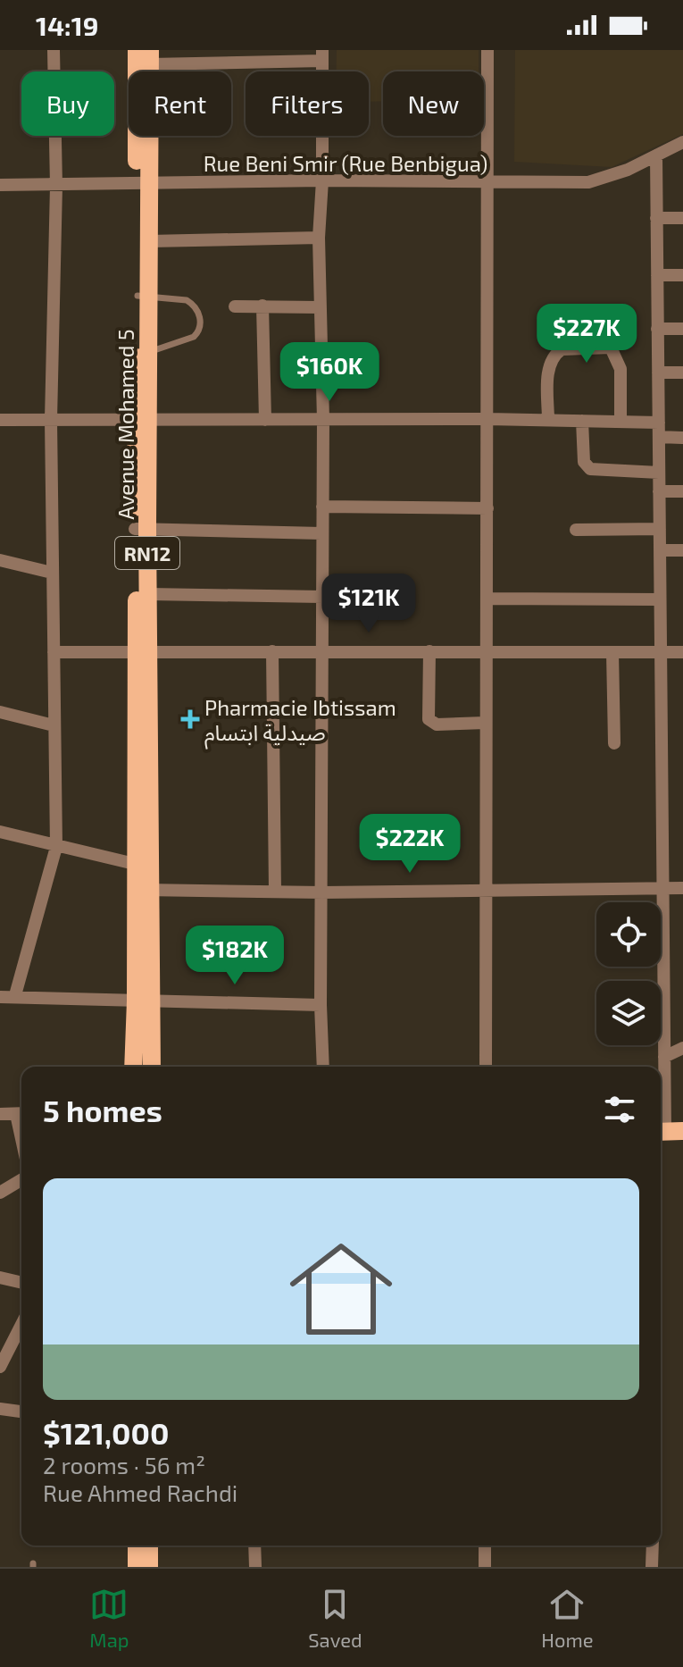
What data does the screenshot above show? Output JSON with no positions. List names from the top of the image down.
{
  "streets": {
    "main road": ["Avenue Mohamed 5", "RN12"],
    "street": ["Rue Beni Smir (Rue Benbigua)"]
  },
  "crossings": [
    ["Rue Beni Smir (Rue Benbigua)", "Avenue Mohamed 5"]
  ],
  "places": {
    "health": ["Pharmacie Ibtissam صيدلية ابتسام"]
  },
  "page": {
    "status": "14:19",
    "chip": [
      "Buy",
      "Rent",
      "Filters",
      "New"
    ],
    "price": [
      "$227K",
      "$160K",
      "$121K",
      "$222K",
      "$182K"
    ],
    "heading": "5 homes",
    "list": [
      {
        "name": "$121,000",
        "note": "2 rooms · 56 m² · Rue Ahmed Rachdi"
      }
    ],
    "tabs": ["Map", "Saved", "Home"]
  }
}
